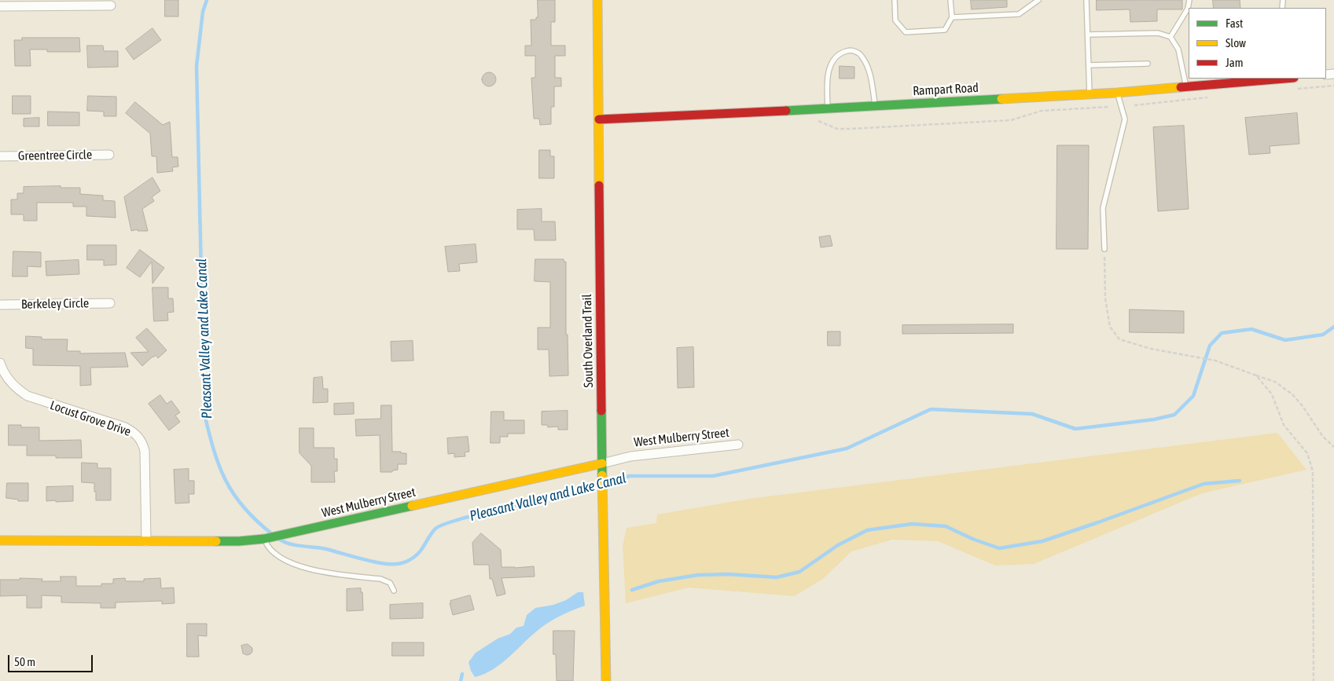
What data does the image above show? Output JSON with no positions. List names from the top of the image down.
{
  "streets": {
    "main road": ["Rampart Road", "South Overland Trail", "West Mulberry Street"],
    "street": ["Greentree Circle", "Berkeley Circle", "Locust Grove Drive"]
  },
  "crossings": [
    ["Rampart Road", "South Overland Trail"],
    ["South Overland Trail", "West Mulberry Street"],
    ["Locust Grove Drive", "West Mulberry Street"]
  ],
  "water": ["Pleasant Valley and Lake Canal"],
  "legend": ["Fast", "Slow", "Jam"],
  "scale_bar": "50 m"
}
